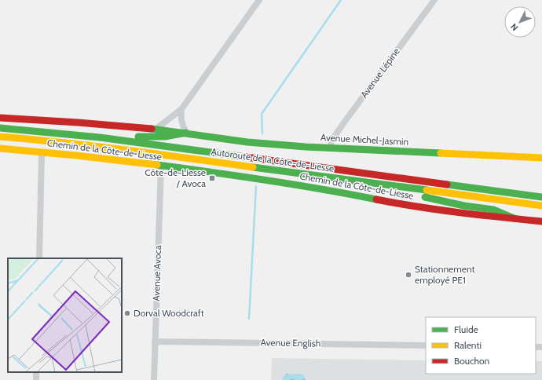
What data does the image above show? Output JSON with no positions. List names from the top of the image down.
{
  "streets": {
    "main road": ["Avenue Michel-Jasmin", "Chemin de la Côte-de-Liesse", "Autoroute de la Côte-de-Liesse"],
    "street": ["Avenue Lépine", "Avenue Avoca", "Avenue English"]
  },
  "crossings": [
    ["Avenue Lépine", "Avenue Michel-Jasmin"],
    ["Chemin de la Côte-de-Liesse", "Avenue Avoca"],
    ["Avenue Avoca", "Avenue English"]
  ],
  "places": {
    "transit": ["Côte-de-Liesse / Avoca"],
    "other": ["Stationnement employé PE1", "Dorval Woodcraft"]
  },
  "legend": ["Fluide", "Ralenti", "Bouchon"],
  "north": "bottom left"
}
